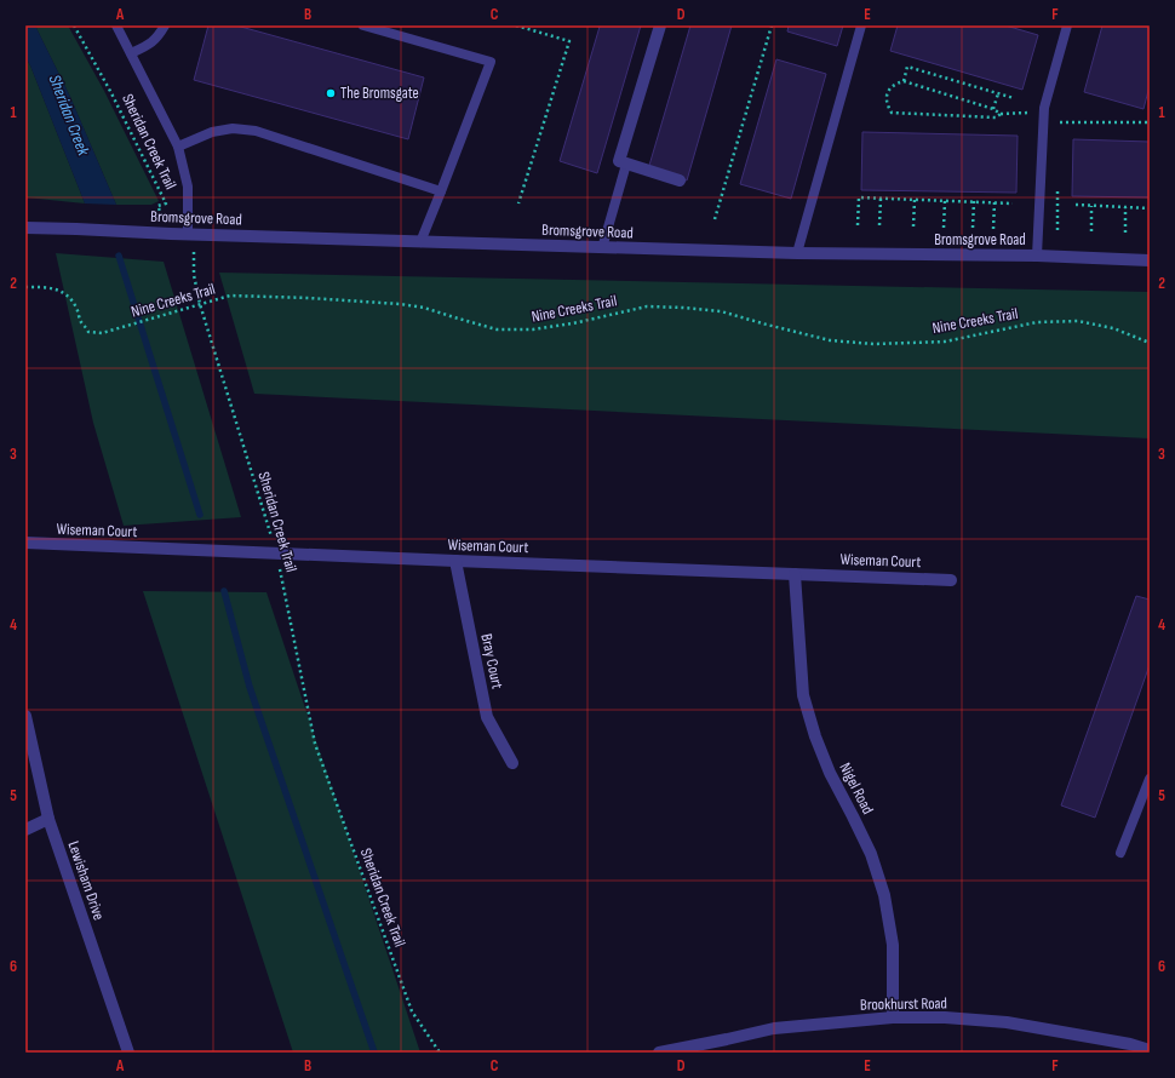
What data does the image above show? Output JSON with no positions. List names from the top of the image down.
{
  "streets": {
    "street": [
      "Bromsgrove Road",
      "Wiseman Court",
      "Bray Court",
      "Nigel Road",
      "Lewisham Drive",
      "Brookhurst Road"
    ],
    "path": ["Sheridan Creek Trail", "Nine Creeks Trail"]
  },
  "crossings": [
    ["Sheridan Creek Trail", "Bromsgrove Road"],
    ["Sheridan Creek Trail", "Nine Creeks Trail"],
    ["Sheridan Creek Trail", "Wiseman Court"],
    ["Wiseman Court", "Bray Court"],
    ["Wiseman Court", "Nigel Road"],
    ["Nigel Road", "Brookhurst Road"]
  ],
  "water": ["Sheridan Creek"],
  "places": ["The Bromsgate"],
  "grid": {
    "columns": [
      "A",
      "B",
      "C",
      "D",
      "E",
      "F"
    ],
    "rows": [
      "1",
      "2",
      "3",
      "4",
      "5",
      "6"
    ]
  }
}
